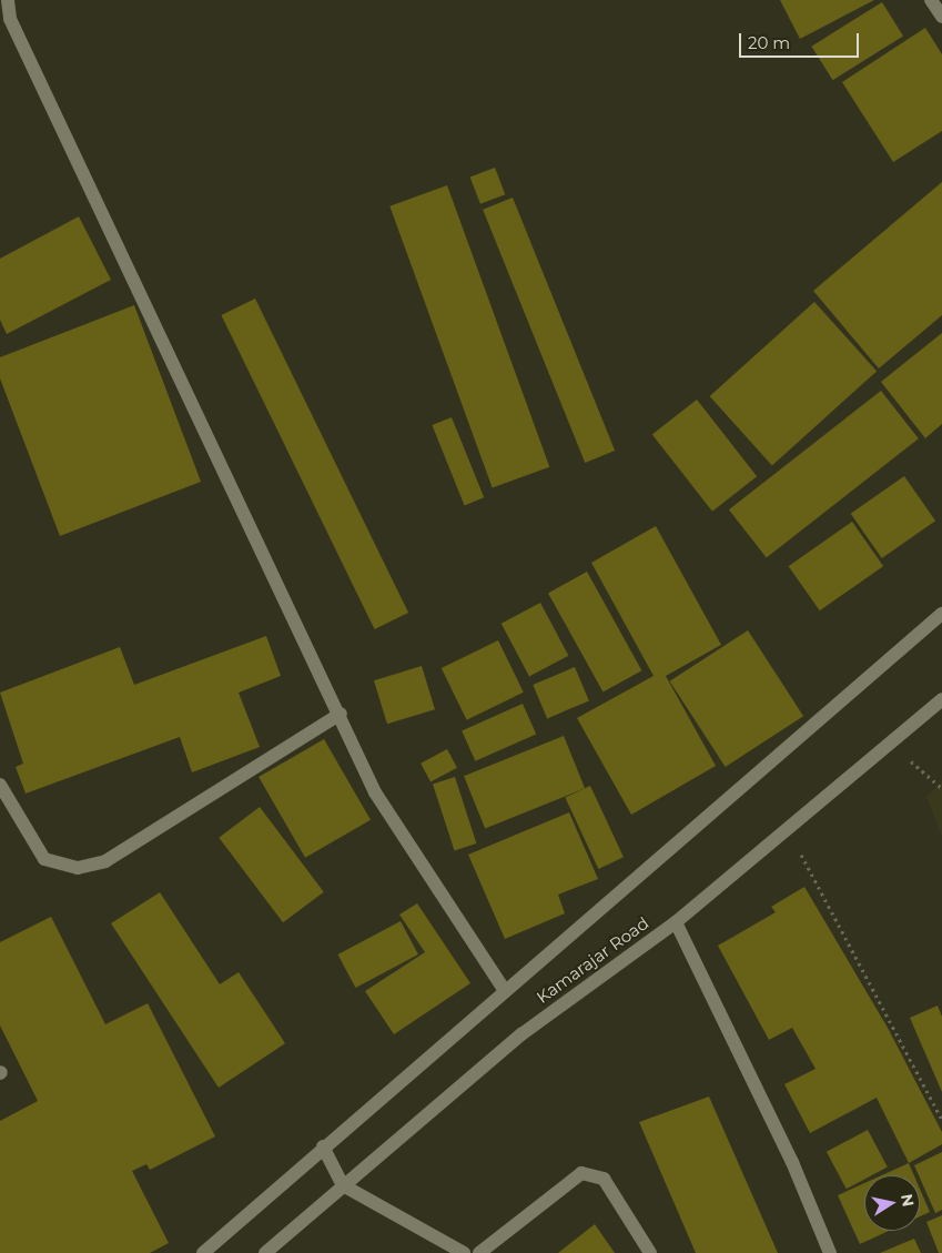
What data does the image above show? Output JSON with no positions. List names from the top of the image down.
{
  "streets": {
    "street": ["Kamarajar Road"]
  },
  "scale_bar": "20 m",
  "north": "right"
}
